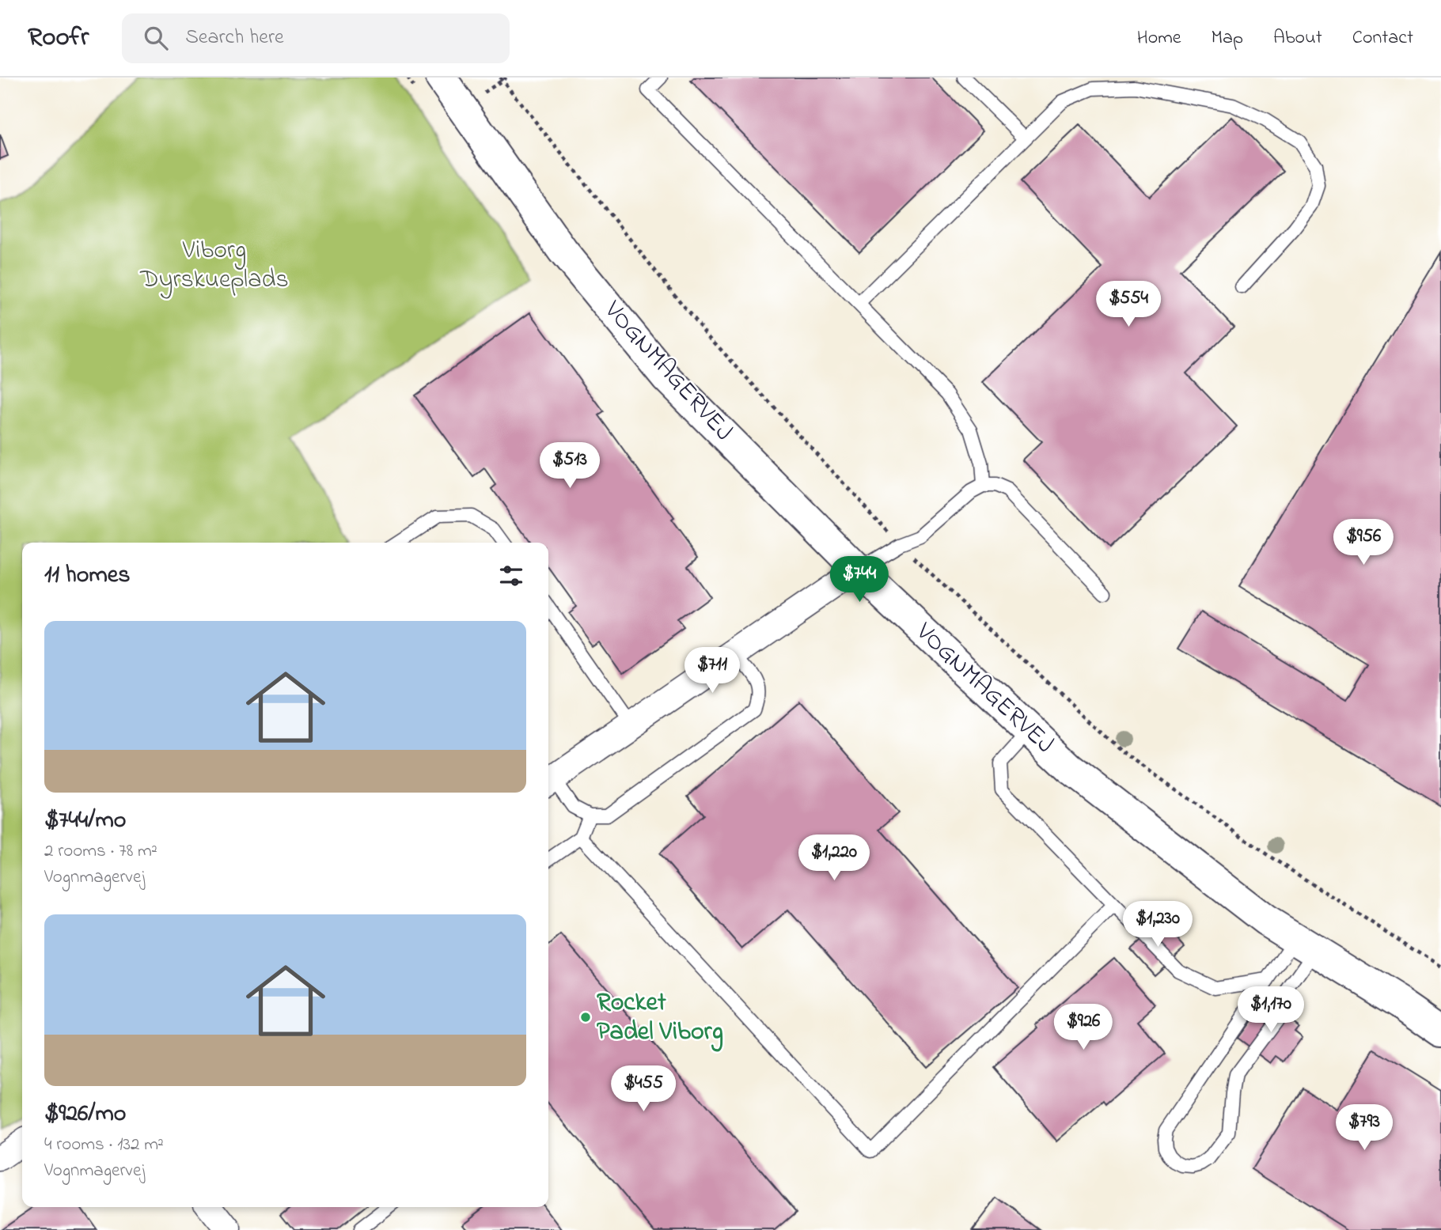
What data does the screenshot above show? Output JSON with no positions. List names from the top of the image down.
{
  "streets": {
    "street": ["VOGNMAGERVEJ"]
  },
  "parks": ["Viborg Dyrskueplads"],
  "places": ["Rocket Padel Viborg"],
  "page": {
    "header": "Roofr",
    "search": "Search here",
    "nav": [
      "Home",
      "Map",
      "About",
      "Contact"
    ],
    "price": [
      "$554",
      "$513",
      "$956",
      "$744",
      "$711",
      "$1,220",
      "$1,230",
      "$1,170",
      "$926",
      "$455",
      "$793"
    ],
    "heading": "11 homes",
    "list": [
      {
        "name": "$744/mo",
        "note": "2 rooms · 78 m² · Vognmagervej"
      },
      {
        "name": "$926/mo",
        "note": "4 rooms · 132 m² · Vognmagervej"
      }
    ]
  }
}
